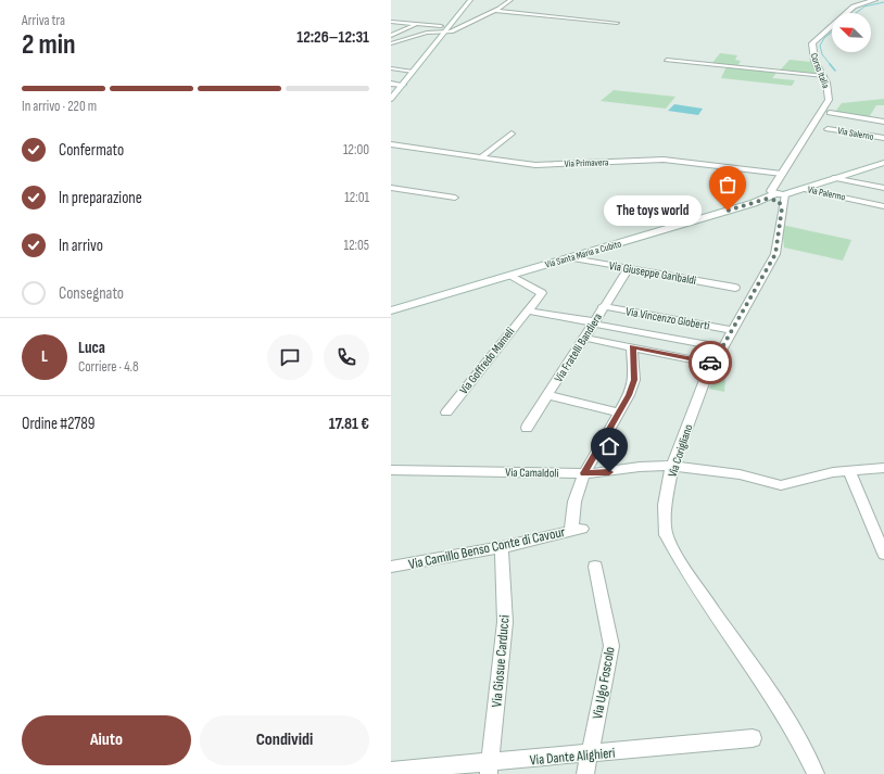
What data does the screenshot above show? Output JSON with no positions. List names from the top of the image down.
{
  "streets": {
    "main road": ["Corso Italia", "Via Palermo", "Via Santa Maria a Cubito"],
    "street": [
      "Via Salerno",
      "Via Primavera",
      "Via Giuseppe Garibaldi",
      "Via Vincenzo Gioberti",
      "Via Fratelli Bandiera",
      "Via Goffredo Mameli",
      "Via Corigliano",
      "Via Camaldoli",
      "Via Camillo Benso Conte di Cavour",
      "Via Giosue Carducci",
      "Via Ugo Foscolo",
      "Via Dante Alighieri"
    ]
  },
  "crossings": [
    ["Corso Italia", "Via Primavera"],
    ["Via Palermo", "Via Santa Maria a Cubito"],
    ["Via Santa Maria a Cubito", "Via Giuseppe Garibaldi"],
    ["Via Santa Maria a Cubito", "Via Goffredo Mameli"],
    ["Via Santa Maria a Cubito", "Via Corigliano"],
    ["Via Giuseppe Garibaldi", "Via Fratelli Bandiera"],
    ["Via Vincenzo Gioberti", "Via Fratelli Bandiera"],
    ["Via Vincenzo Gioberti", "Via Corigliano"],
    ["Via Corigliano", "Via Camaldoli"],
    ["Via Camaldoli", "Via Camillo Benso Conte di Cavour"],
    ["Via Camillo Benso Conte di Cavour", "Via Giosue Carducci"],
    ["Via Giosue Carducci", "Via Dante Alighieri"],
    ["Via Ugo Foscolo", "Via Dante Alighieri"]
  ],
  "places": ["The toys world"],
  "north": "top left",
  "page": {
    "heading": ["2 min", "Arriva tra", "12:26–12:31"],
    "panel": [
      "Luca",
      "Corriere · 4.8",
      "Ordine #2789",
      "17.81 €"
    ],
    "bar": "In arrivo · 220 m",
    "list": [
      ["Confermato", "12:00"],
      ["In preparazione", "12:01"],
      ["In arrivo", "12:05"],
      "Consegnato"
    ],
    "bubble": "The toys world",
    "round": "L",
    "buttons": ["Aiuto", "Condividi"]
  }
}
